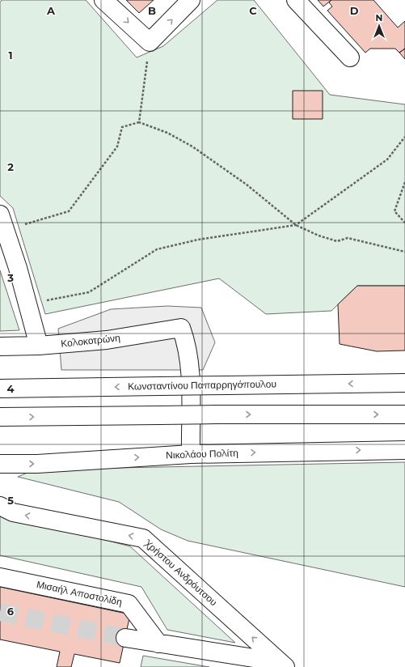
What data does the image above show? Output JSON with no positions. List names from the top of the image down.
{
  "streets": {
    "street": [
      "Κολοκοτρώνη",
      "Κωνσταντίνου Παπαρρηγόπουλου",
      "Νικολάου Πολίτη",
      "Χρήστου Ανδρόυτσου",
      "Μισαήλ Αποστολίδη"
    ]
  },
  "crossings": [
    ["Κολοκοτρώνη", "Νικολάου Πολίτη"]
  ],
  "north": "top",
  "grid": {
    "columns": [
      "A",
      "B",
      "C",
      "D"
    ],
    "rows": [
      "1",
      "2",
      "3",
      "4",
      "5",
      "6"
    ]
  }
}
